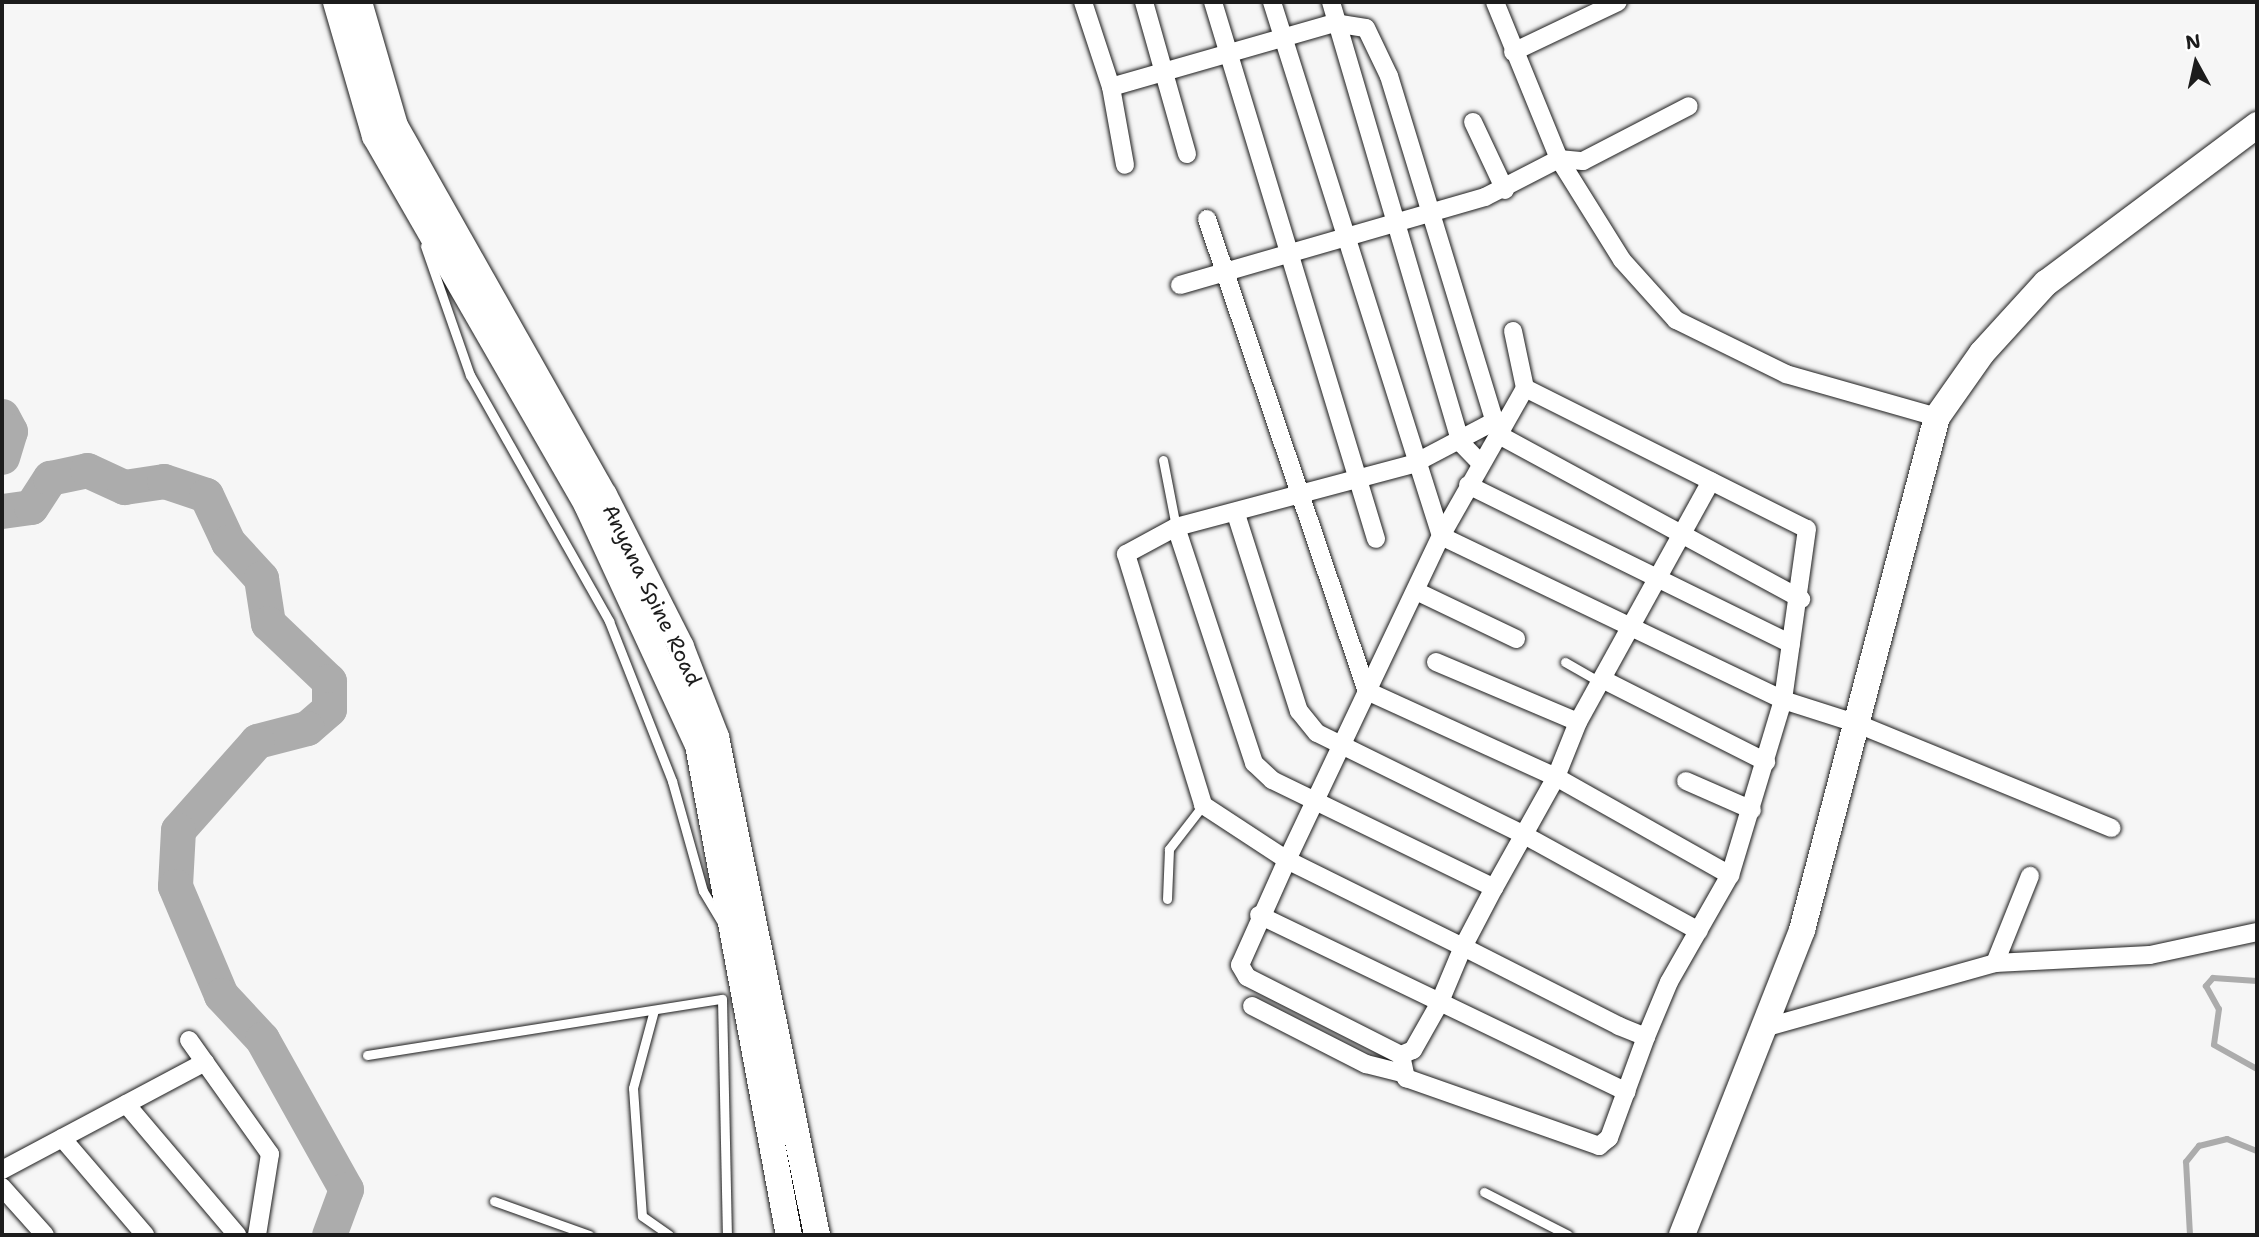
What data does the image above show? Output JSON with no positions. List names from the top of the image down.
{
  "streets": {
    "main road": ["Anyana Spine Road"]
  },
  "north": "top"
}
